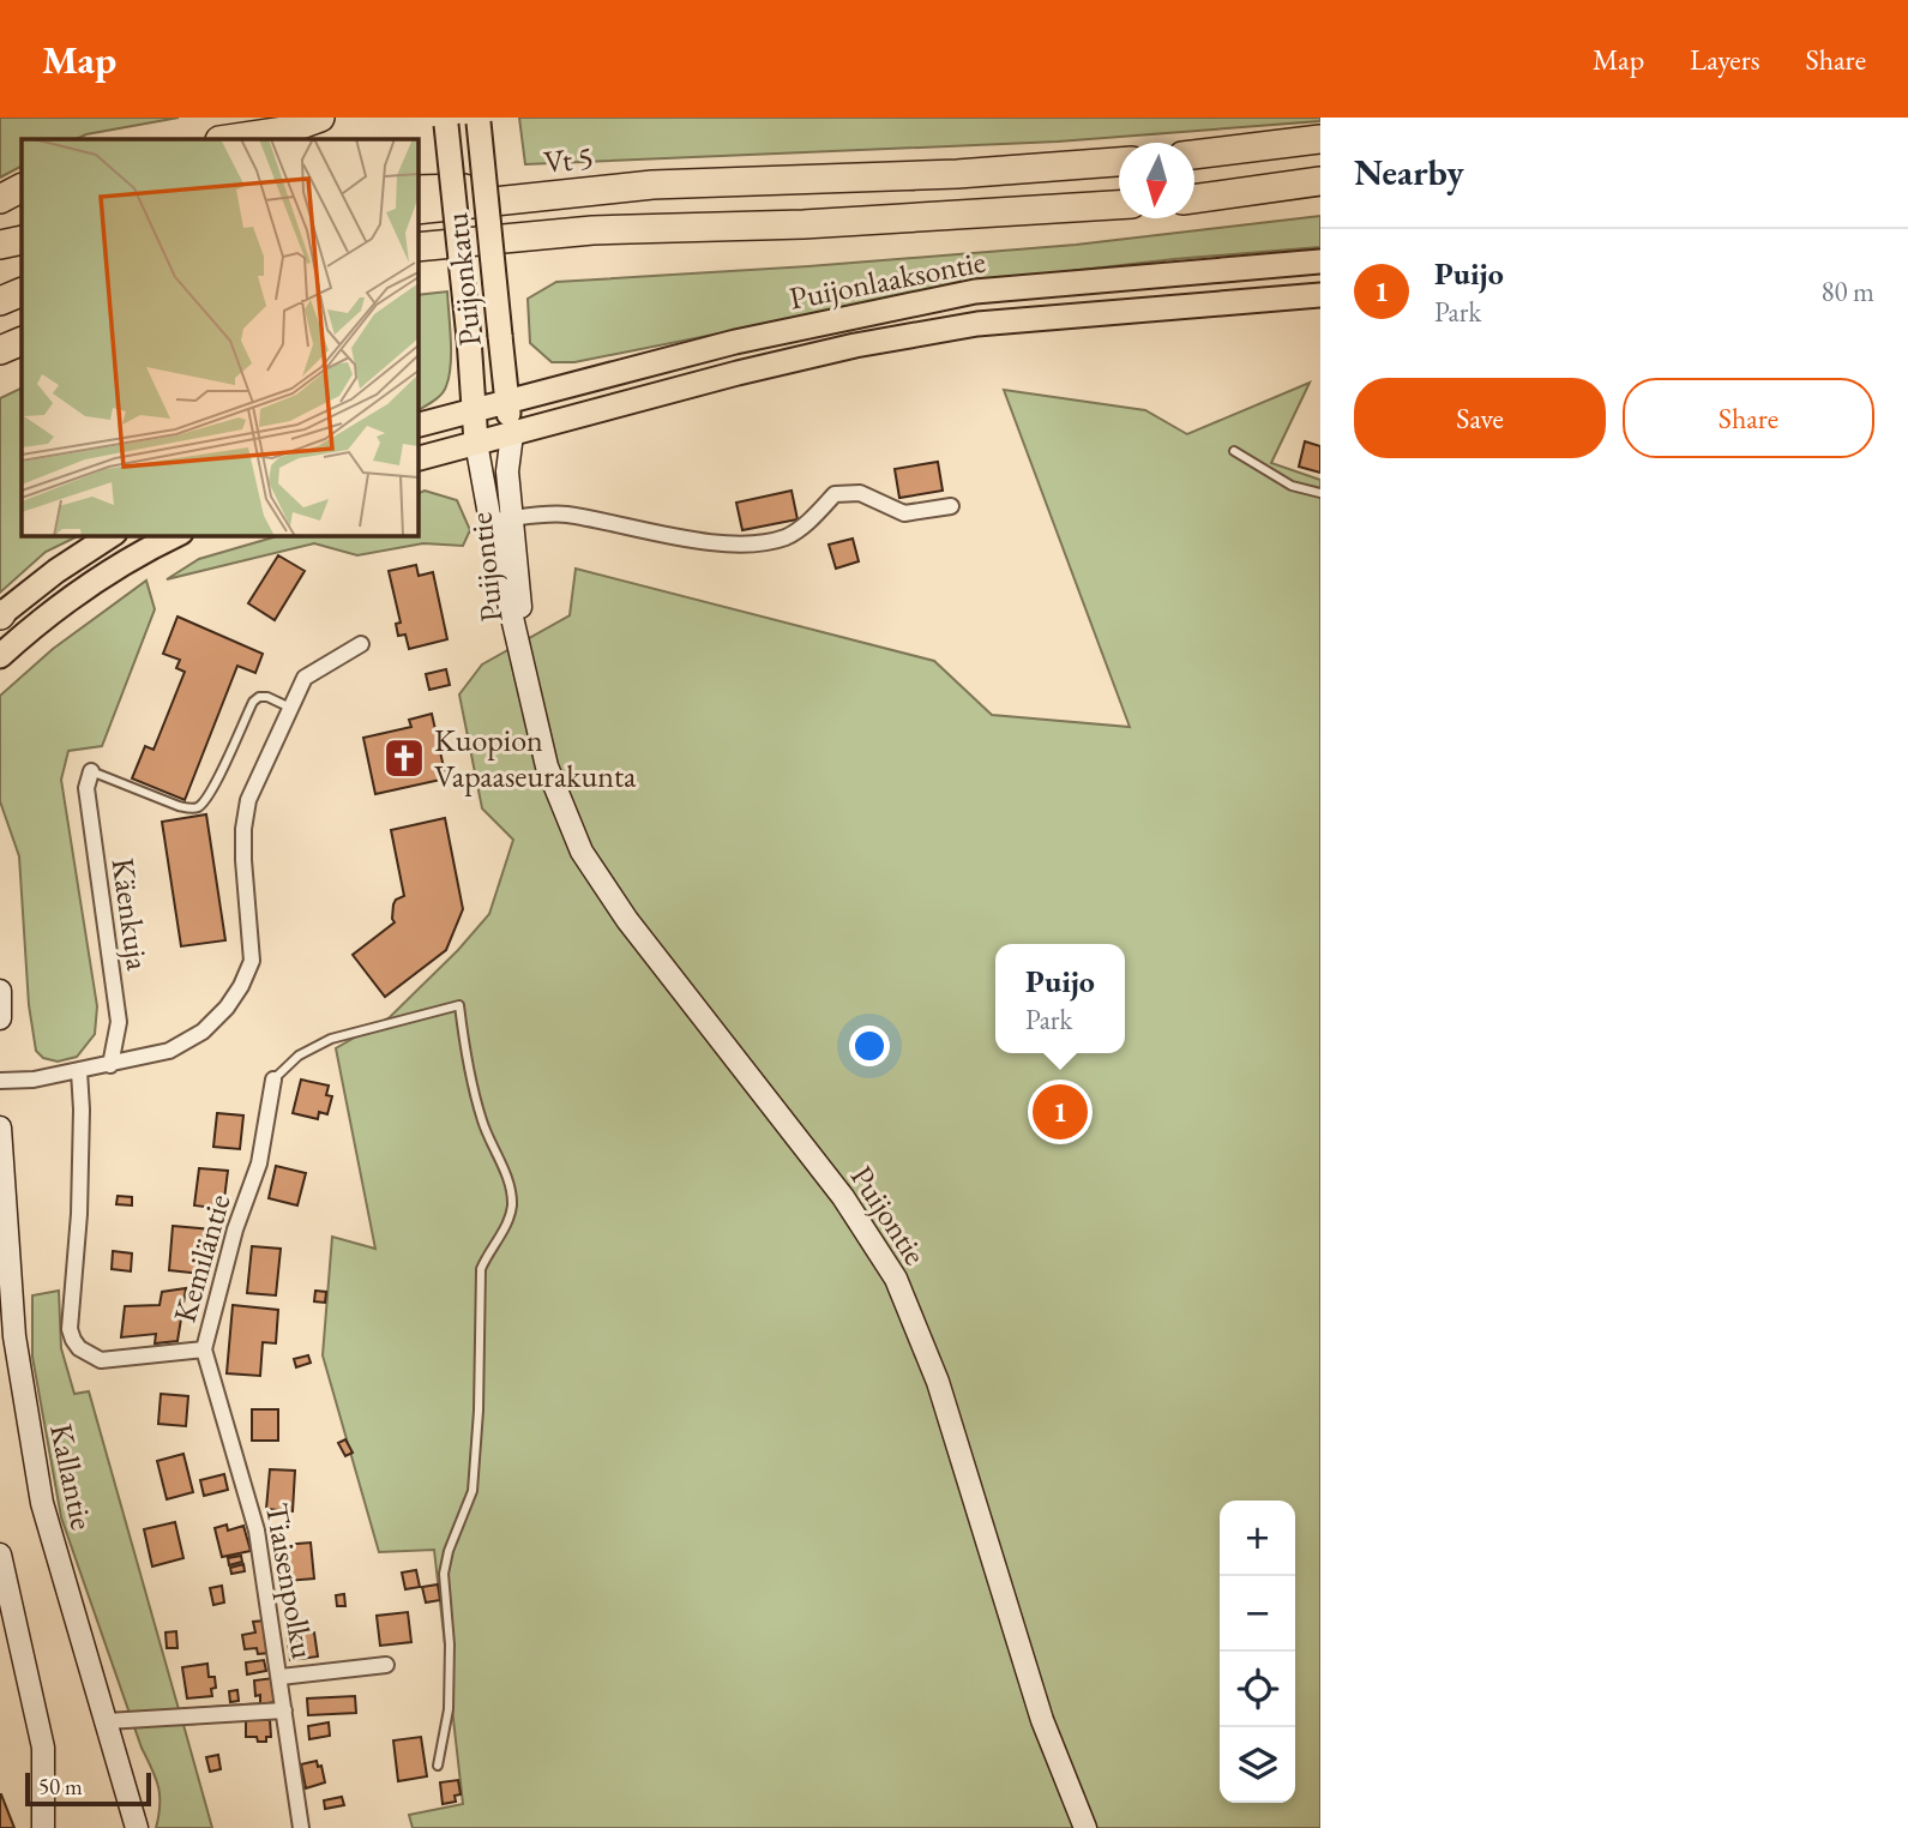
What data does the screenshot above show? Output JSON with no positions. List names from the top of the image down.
{
  "streets": {
    "highway": ["Vt 5"],
    "main road": ["Puijonkatu", "Puijonlaaksontie"],
    "street": [
      "Puijontie",
      "Käenkuja",
      "Kemiläntie",
      "Kallantie",
      "Tiaisenpolku"
    ]
  },
  "crossings": [
    ["Puijonkatu", "Puijonlaaksontie"],
    ["Puijonkatu", "Puijontie"],
    ["Puijonlaaksontie", "Puijontie"],
    ["Kemiläntie", "Tiaisenpolku"]
  ],
  "places": {
    "church": ["Kuopion Vapaaseurakunta"]
  },
  "scale_bar": "50 m",
  "north": "bottom",
  "page": {
    "header": "Map",
    "nav": ["Map", "Layers", "Share"],
    "heading": "Nearby",
    "list": [
      {
        "mark": "1",
        "name": "Puijo",
        "note": "Park",
        "value": "80 m"
      }
    ],
    "buttons": ["Save", "Share"],
    "popup": ["Puijo", "Park"],
    "pins": "1",
    "map_buttons": ["+", "−"],
    "scale": "50 m"
  }
}
